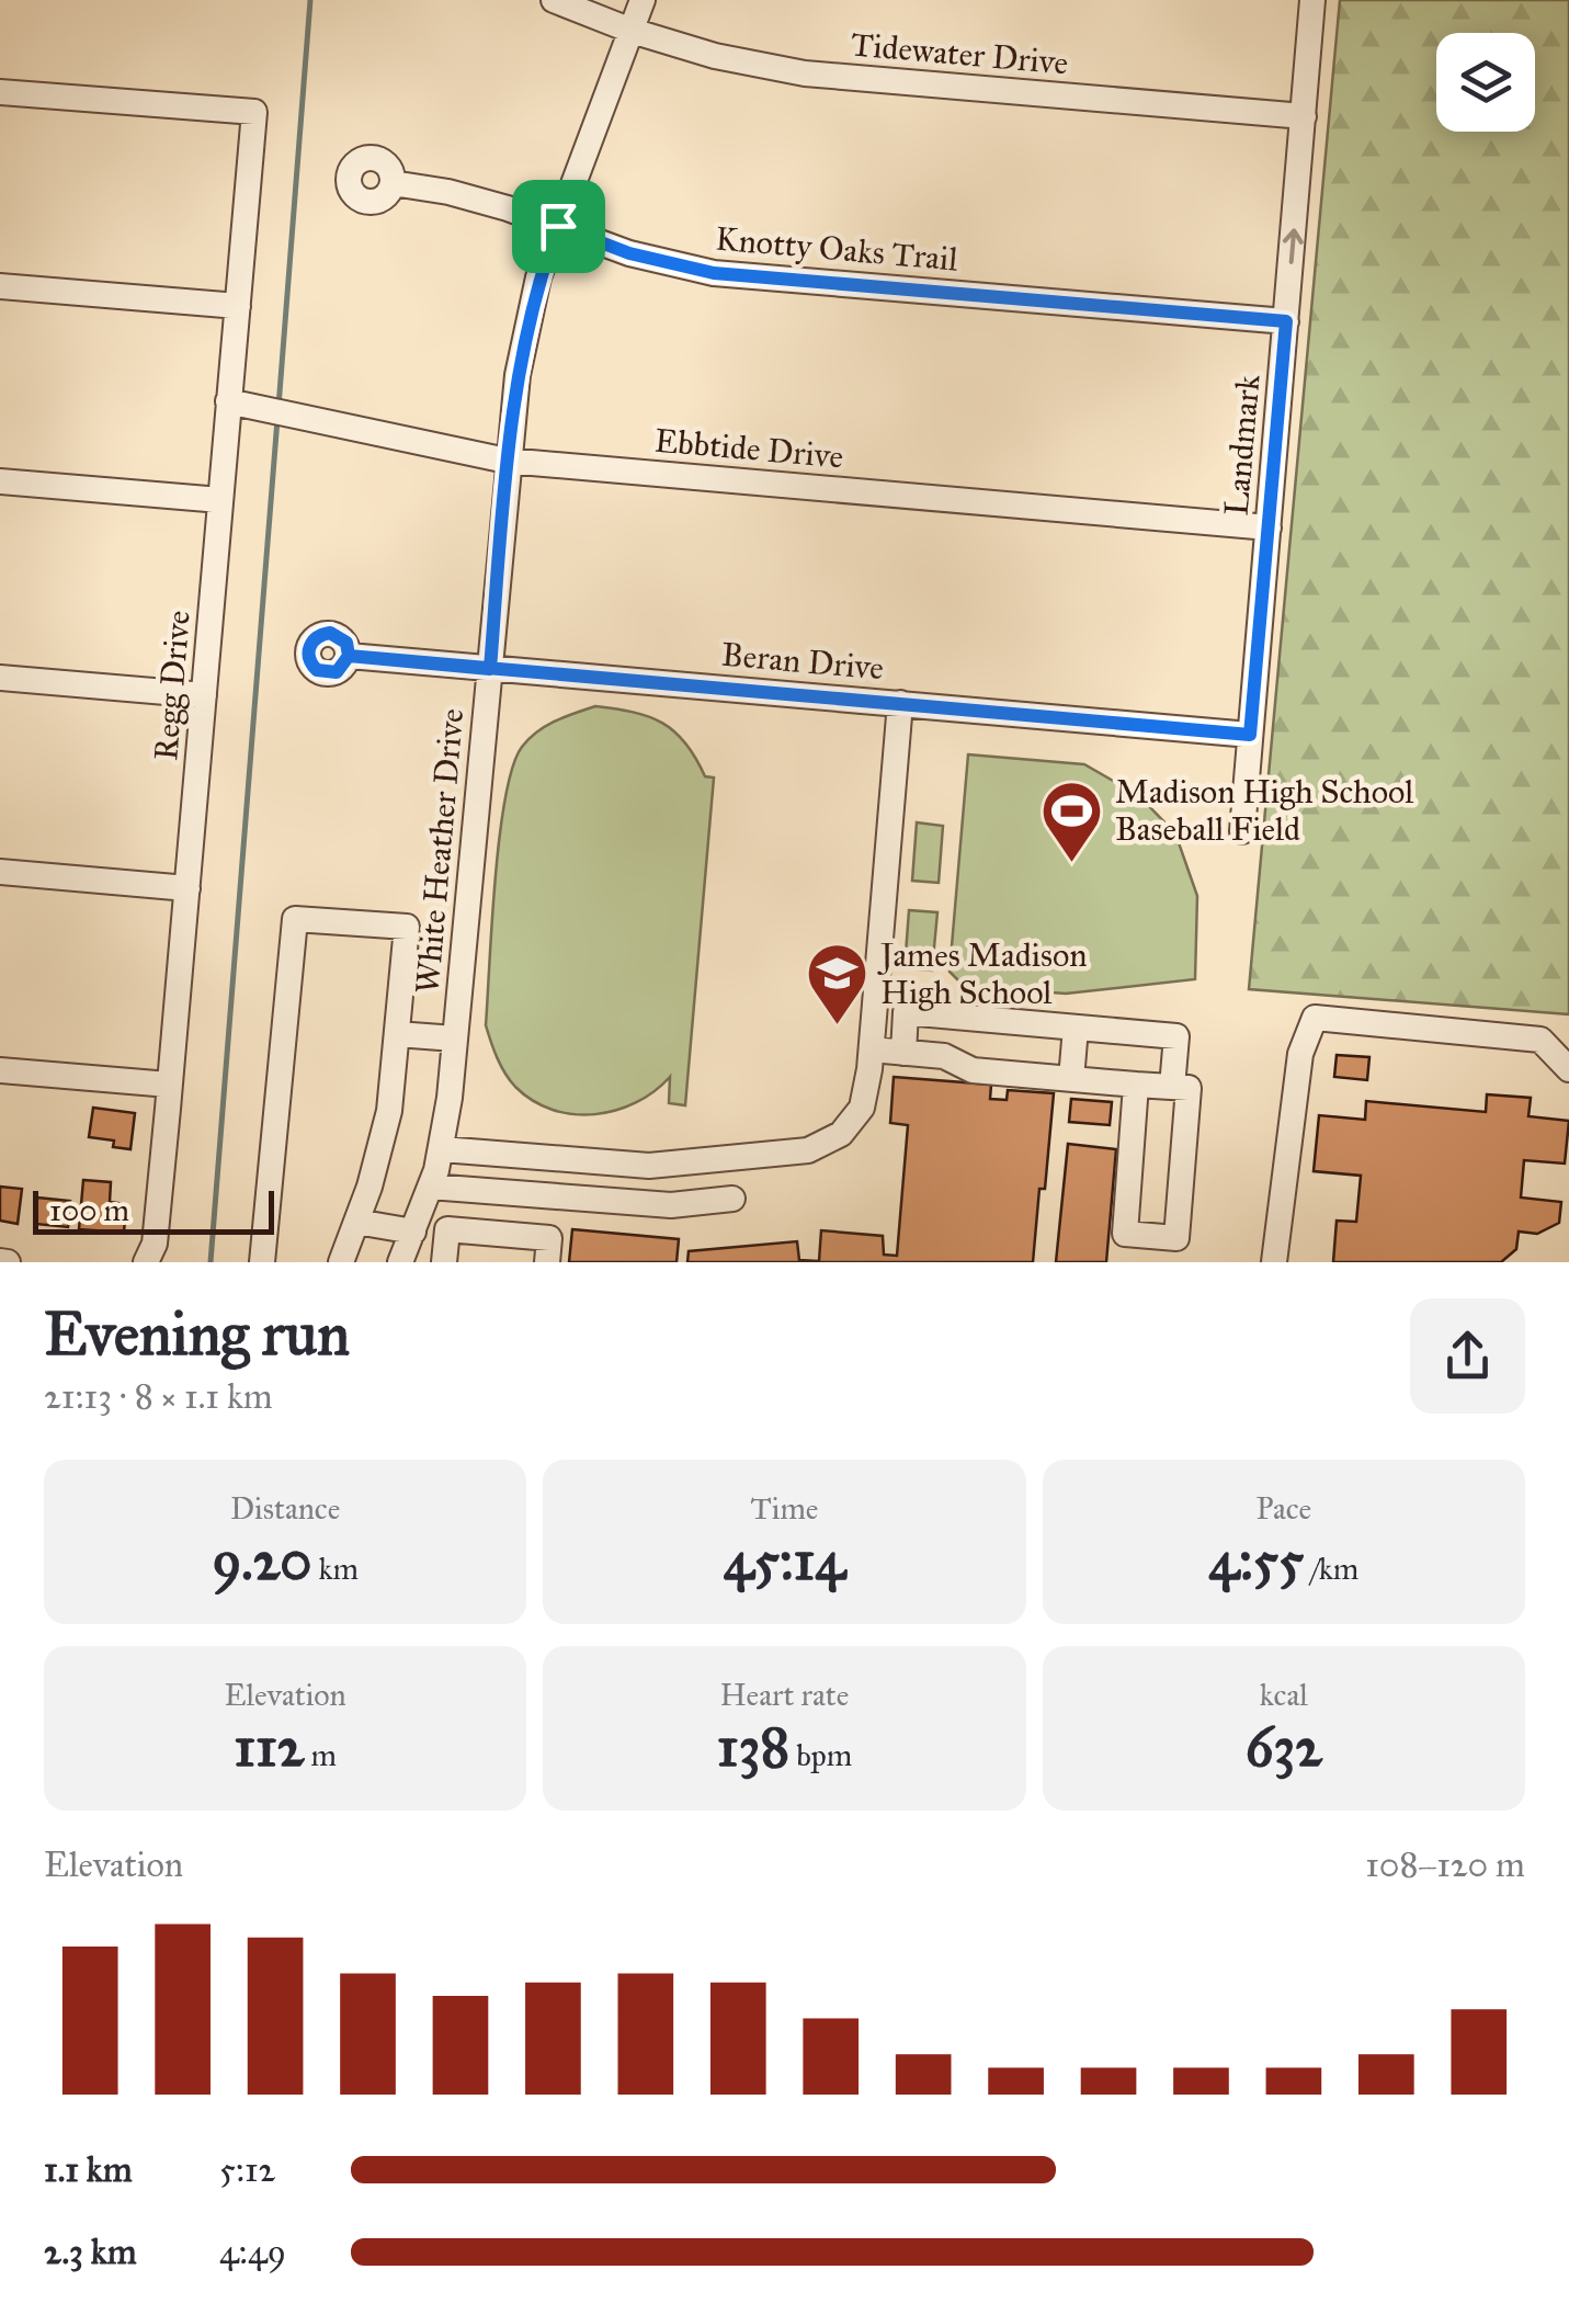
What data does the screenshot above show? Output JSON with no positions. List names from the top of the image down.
{
  "streets": {
    "street": [
      "Tidewater Drive",
      "Knotty Oaks Trail",
      "Landmark",
      "Ebbtide Drive",
      "Beran Drive",
      "Regg Drive",
      "White Heather Drive"
    ]
  },
  "crossings": [
    ["Tidewater Drive", "Landmark"],
    ["Tidewater Drive", "White Heather Drive"],
    ["Knotty Oaks Trail", "Landmark"],
    ["Knotty Oaks Trail", "White Heather Drive"],
    ["Landmark", "Ebbtide Drive"],
    ["Landmark", "Beran Drive"],
    ["Ebbtide Drive", "Regg Drive"],
    ["Ebbtide Drive", "White Heather Drive"],
    ["Beran Drive", "White Heather Drive"]
  ],
  "places": {
    "sports": ["Madison High School Baseball Field"],
    "school or university": ["James Madison High School"]
  },
  "scale_bar": "100 m",
  "page": {
    "scale": "100 m",
    "heading": ["Evening run", "21:13 · 8 × 1.1 km"],
    "stats": [
      ["Distance", "9.20 km"],
      ["Time", "45:14"],
      ["Pace", "4:55 /km"],
      ["Elevation", "112 m"],
      ["Heart rate", "138 bpm"],
      ["kcal", "632"]
    ],
    "chart": ["Elevation", "108–120 m"],
    "list": [
      {
        "name": "1.1 km",
        "note": "5:12"
      },
      {
        "name": "2.3 km",
        "note": "4:49"
      }
    ]
  }
}
